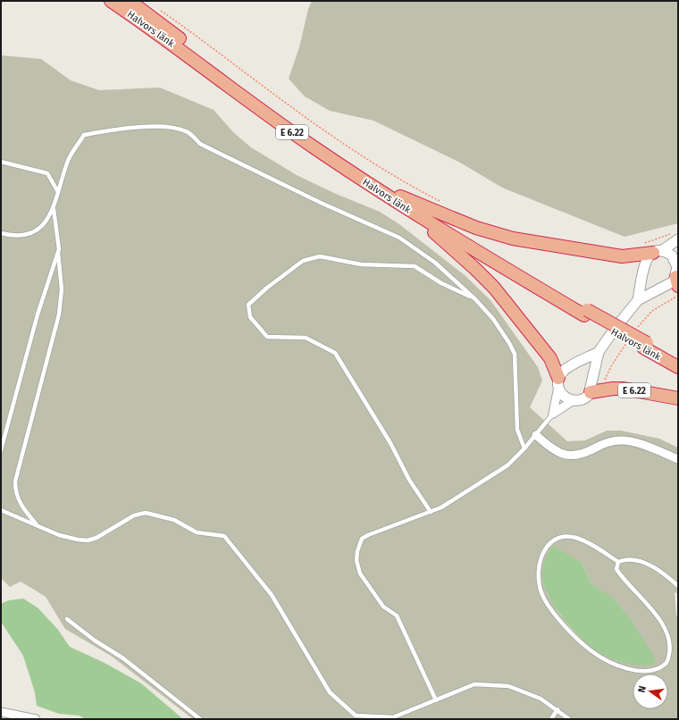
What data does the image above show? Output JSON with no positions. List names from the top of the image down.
{
  "streets": {
    "highway": ["Halvors länk", "E 6.22"]
  },
  "crossings": [
    ["Halvors länk", "E 6.22"]
  ],
  "north": "left"
}
